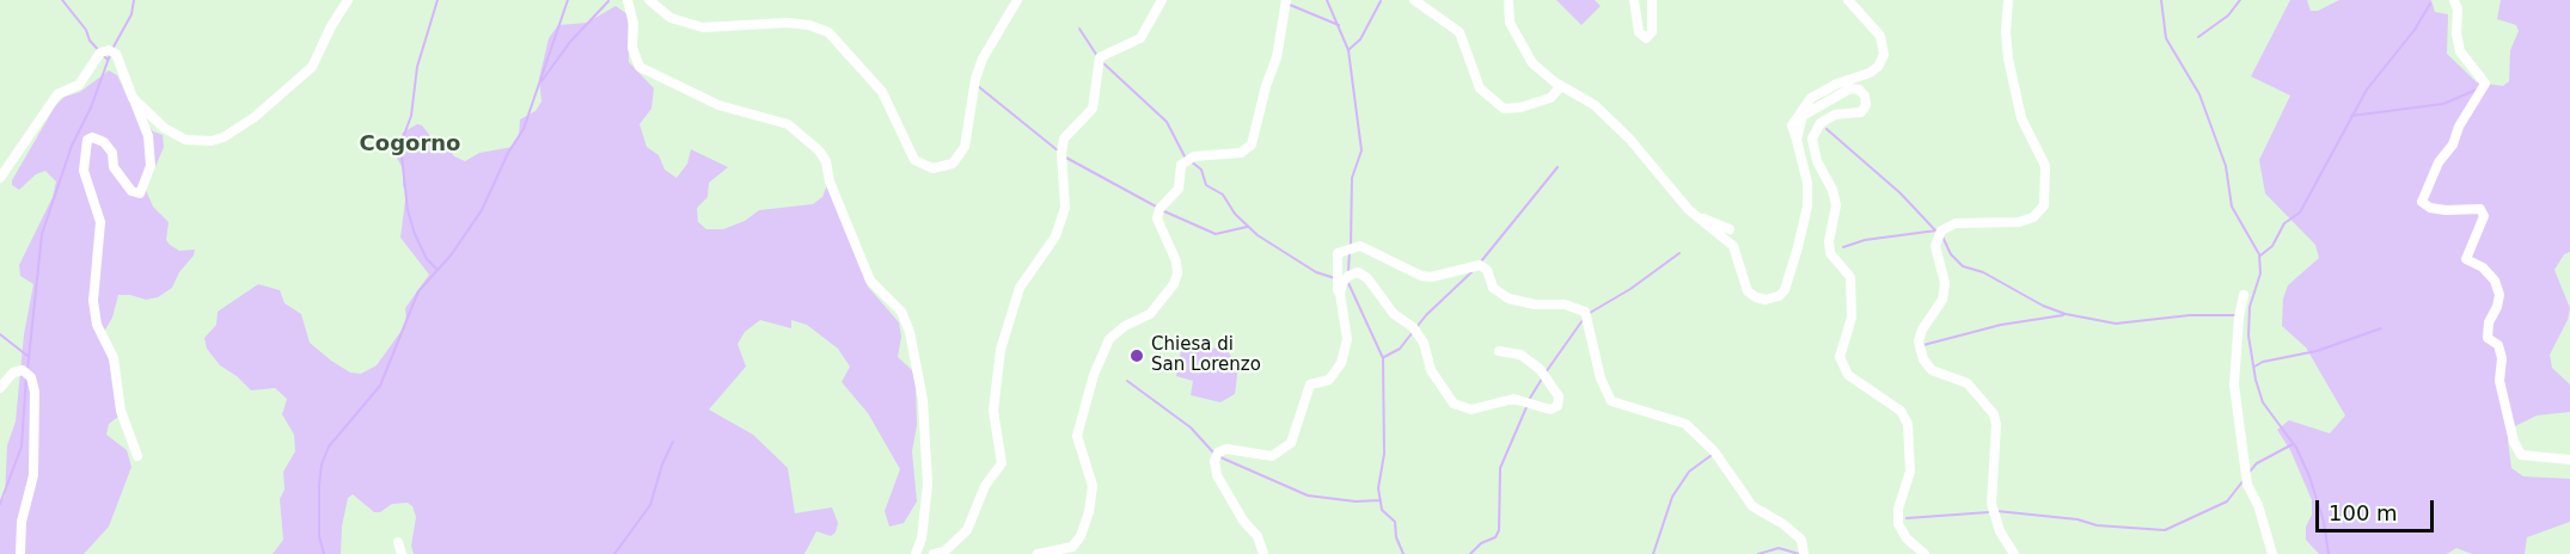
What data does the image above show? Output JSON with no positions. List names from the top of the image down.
{
  "districts": ["Cogorno"],
  "places": ["Chiesa di San Lorenzo"],
  "scale_bar": "100 m"
}
